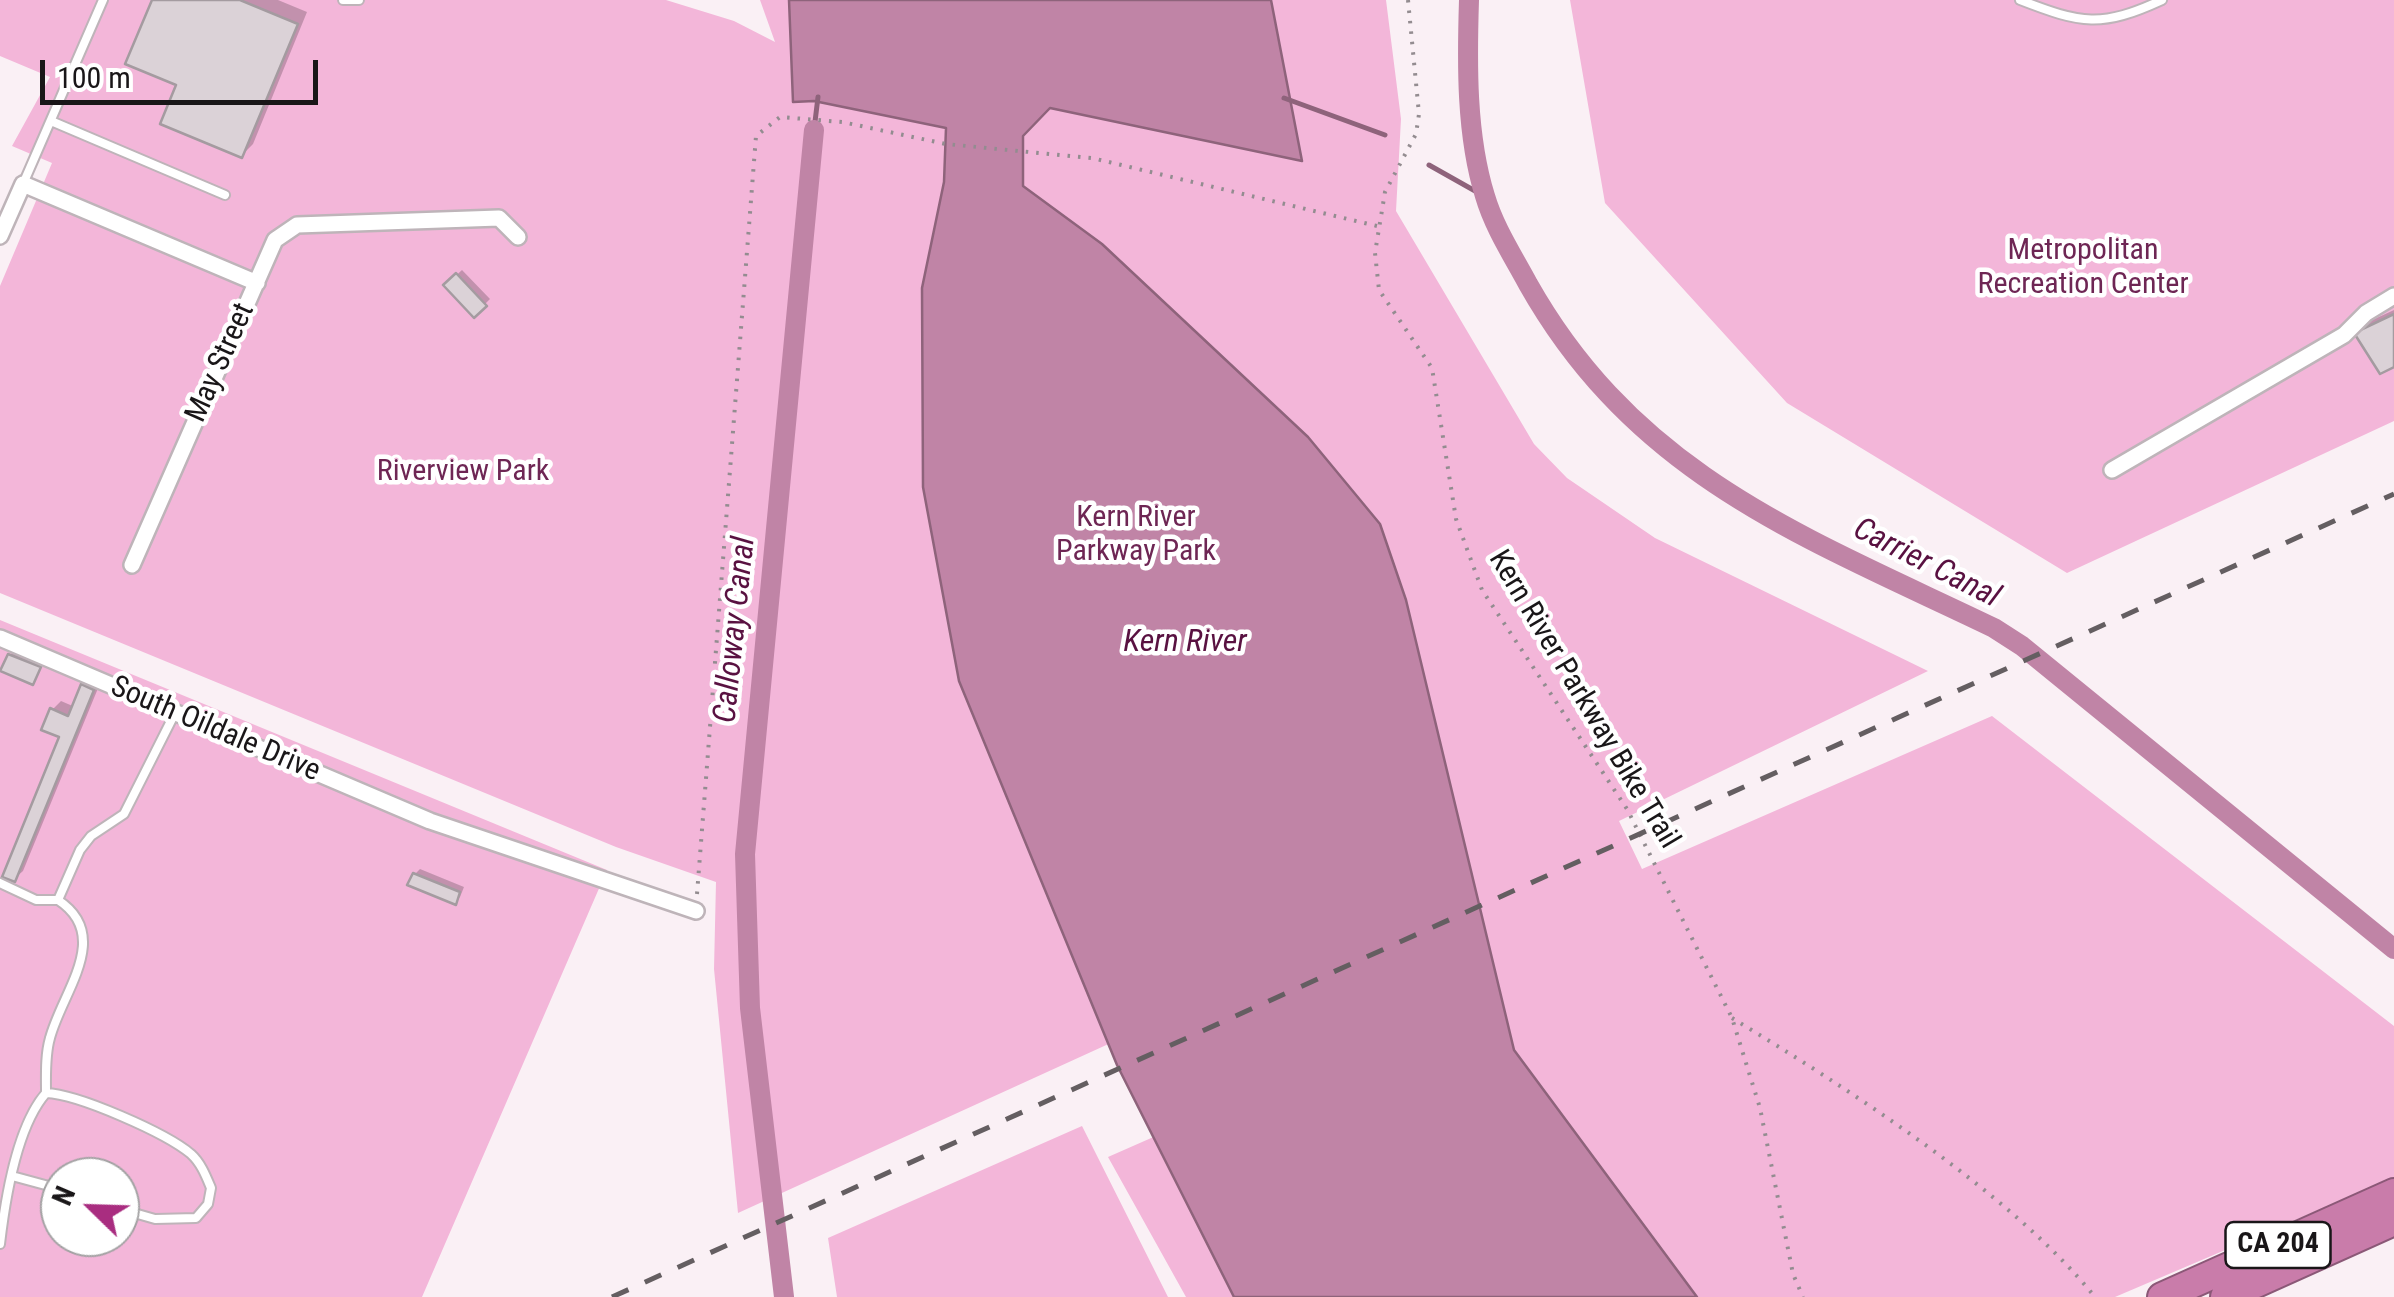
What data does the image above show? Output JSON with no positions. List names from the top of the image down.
{
  "streets": {
    "highway": ["CA 204"],
    "street": ["May Street", "South Oildale Drive"],
    "path": ["Kern River Parkway Bike Trail"]
  },
  "water": ["Carrier Canal", "Calloway Canal", "Kern River"],
  "parks": ["Metropolitan Recreation Center", "Riverview Park", "Kern River Parkway Park"],
  "scale_bar": "100 m",
  "north": "top left"
}
